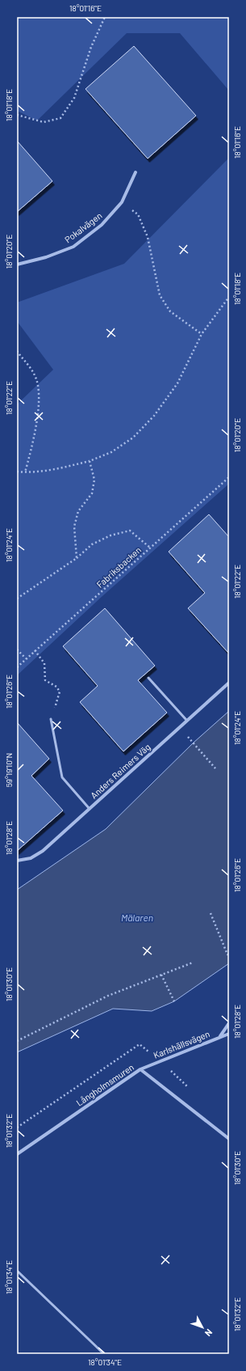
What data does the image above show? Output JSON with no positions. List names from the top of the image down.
{
  "streets": {
    "street": [
      "Pokalvägen",
      "Anders Reimers Väg",
      "Karlshällsvägen",
      "Långholmsmuren"
    ],
    "path": ["Fabriksbacken"]
  },
  "crossings": [
    ["Karlshällsvägen", "Långholmsmuren"]
  ],
  "water": ["Mälaren"],
  "north": "bottom right",
  "coordinates": [
    "18°01'16\"E",
    "18°01'18\"E",
    "18°01'20\"E",
    "18°01'22\"E",
    "18°01'24\"E",
    "18°01'26\"E",
    "59°19'10\"N",
    "18°01'28\"E",
    "18°01'30\"E",
    "18°01'32\"E",
    "18°01'34\"E"
  ]
}
